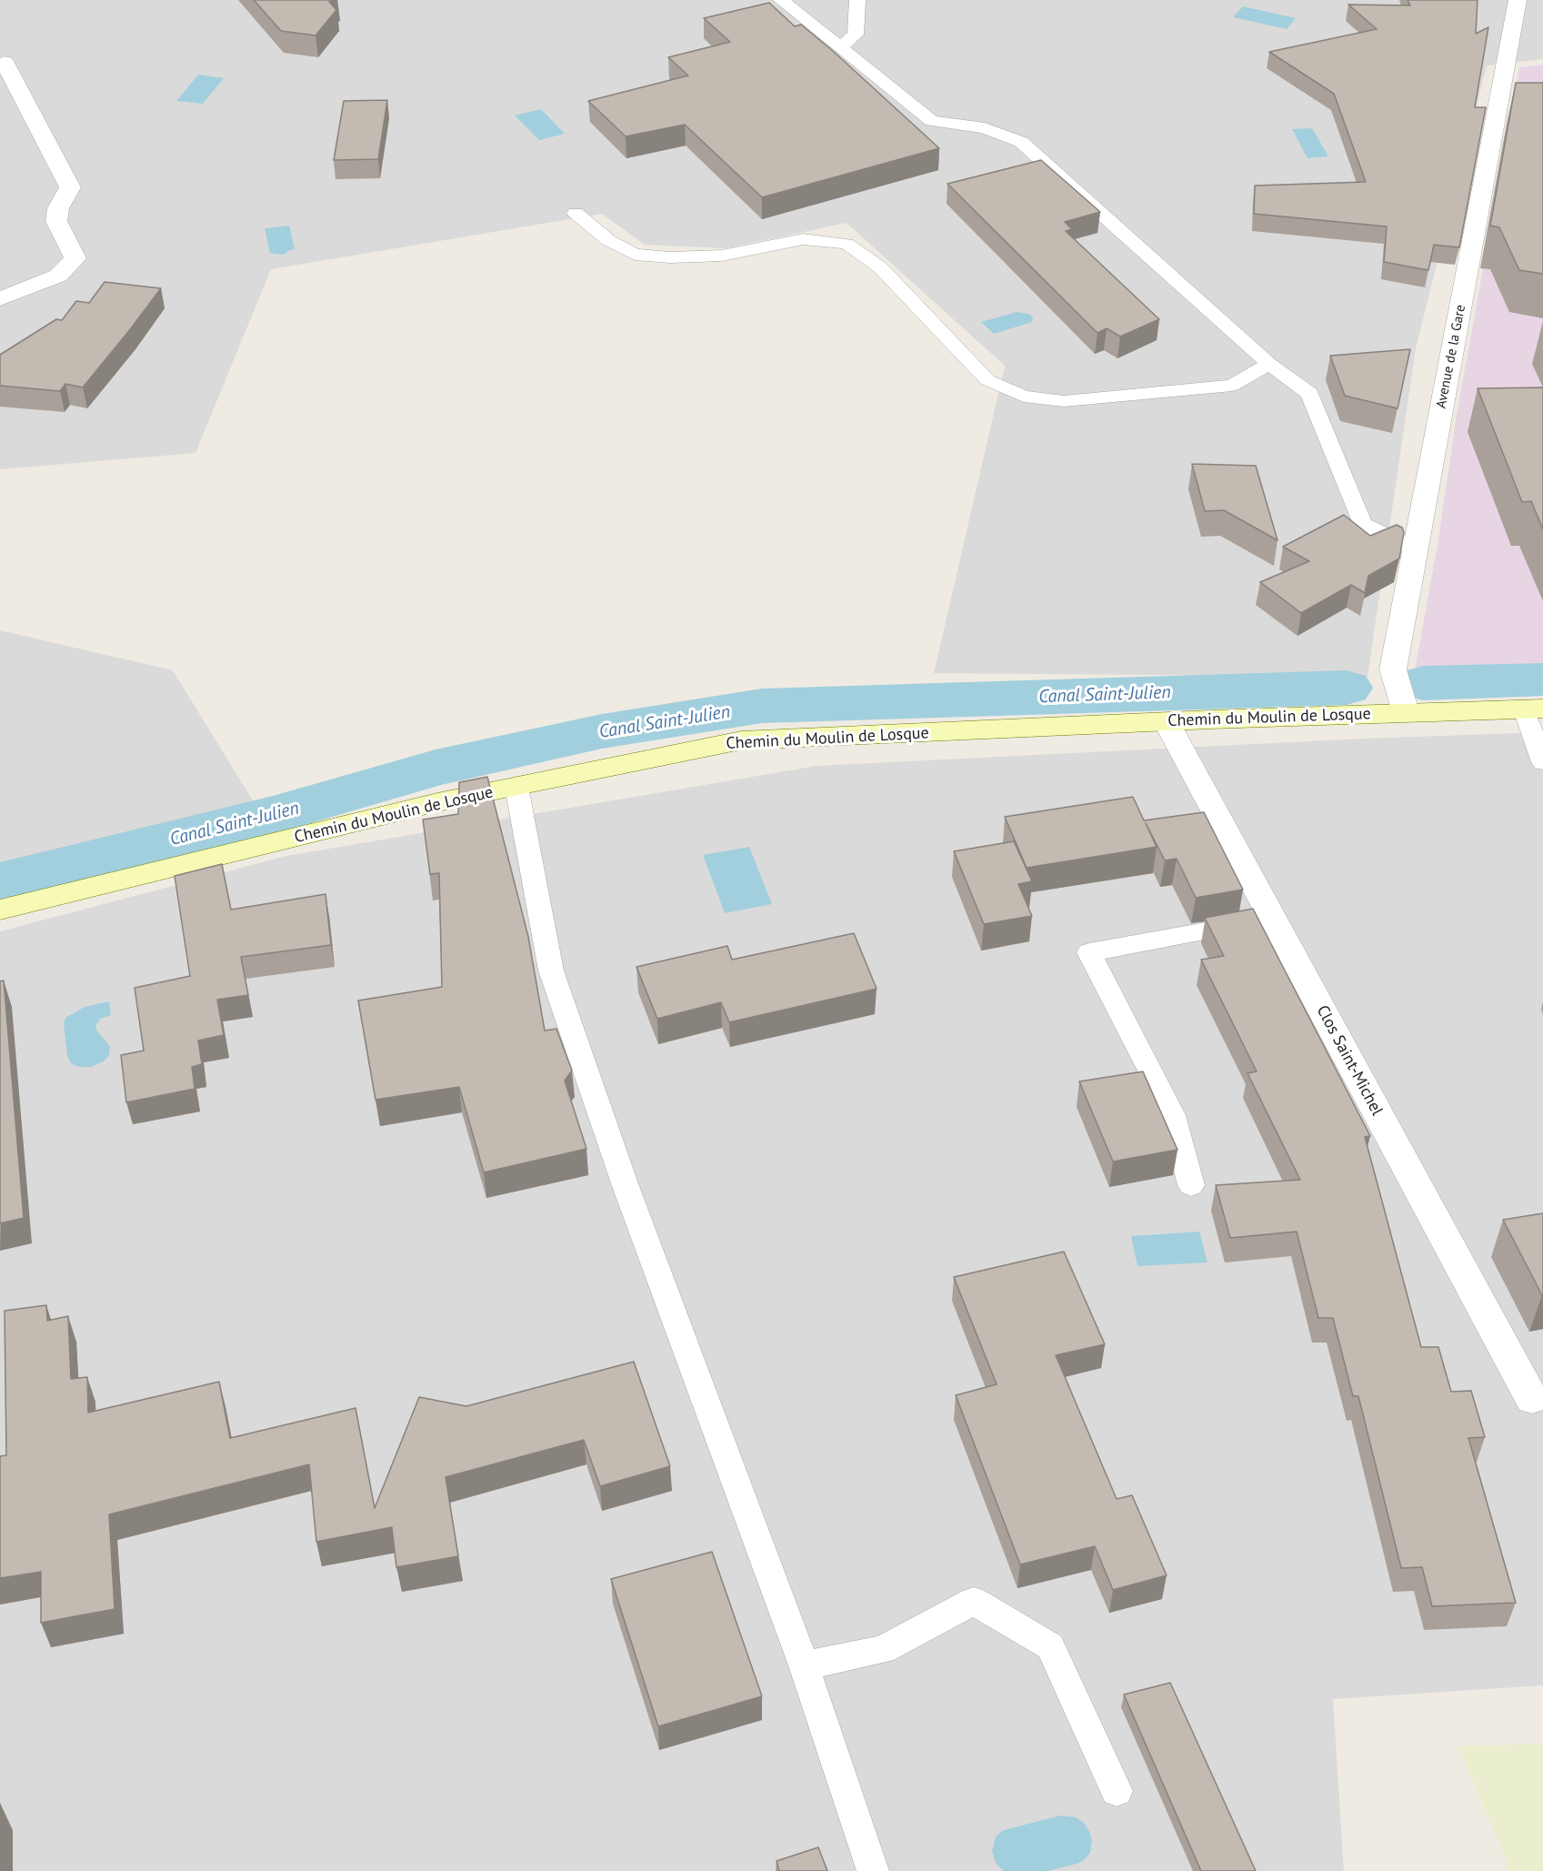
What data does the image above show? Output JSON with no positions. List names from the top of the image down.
{
  "streets": {
    "street": ["Avenue de la Gare", "Chemin du Moulin de Losque", "Clos Saint-Michel"]
  },
  "crossings": [
    ["Avenue de la Gare", "Chemin du Moulin de Losque"],
    ["Chemin du Moulin de Losque", "Clos Saint-Michel"]
  ],
  "water": ["Canal Saint-Julien"]
}
